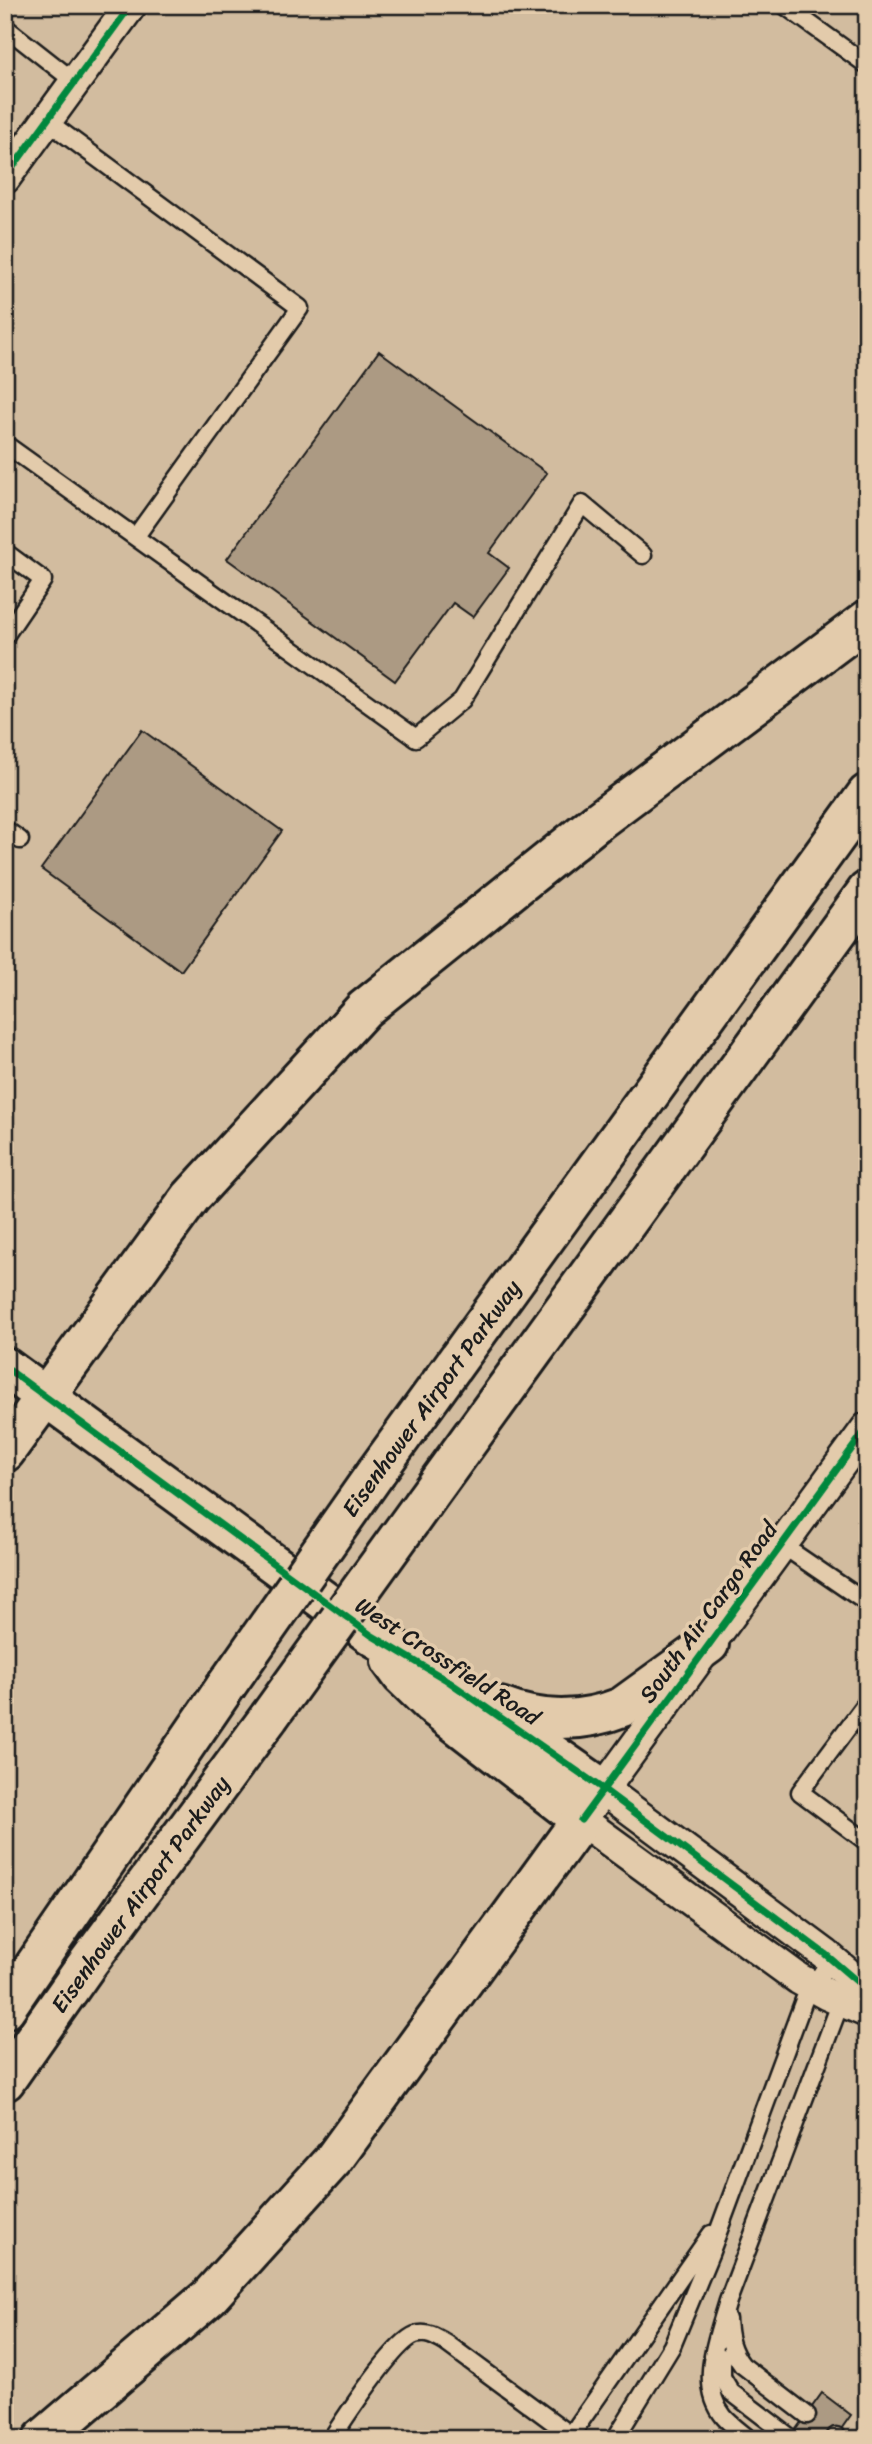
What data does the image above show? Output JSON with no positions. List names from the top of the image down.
{
  "streets": {
    "main road": ["Eisenhower Airport Parkway", "West Crossfield Road"],
    "street": ["South Air Cargo Road"]
  },
  "crossings": [
    ["South Air Cargo Road", "West Crossfield Road"]
  ]
}
